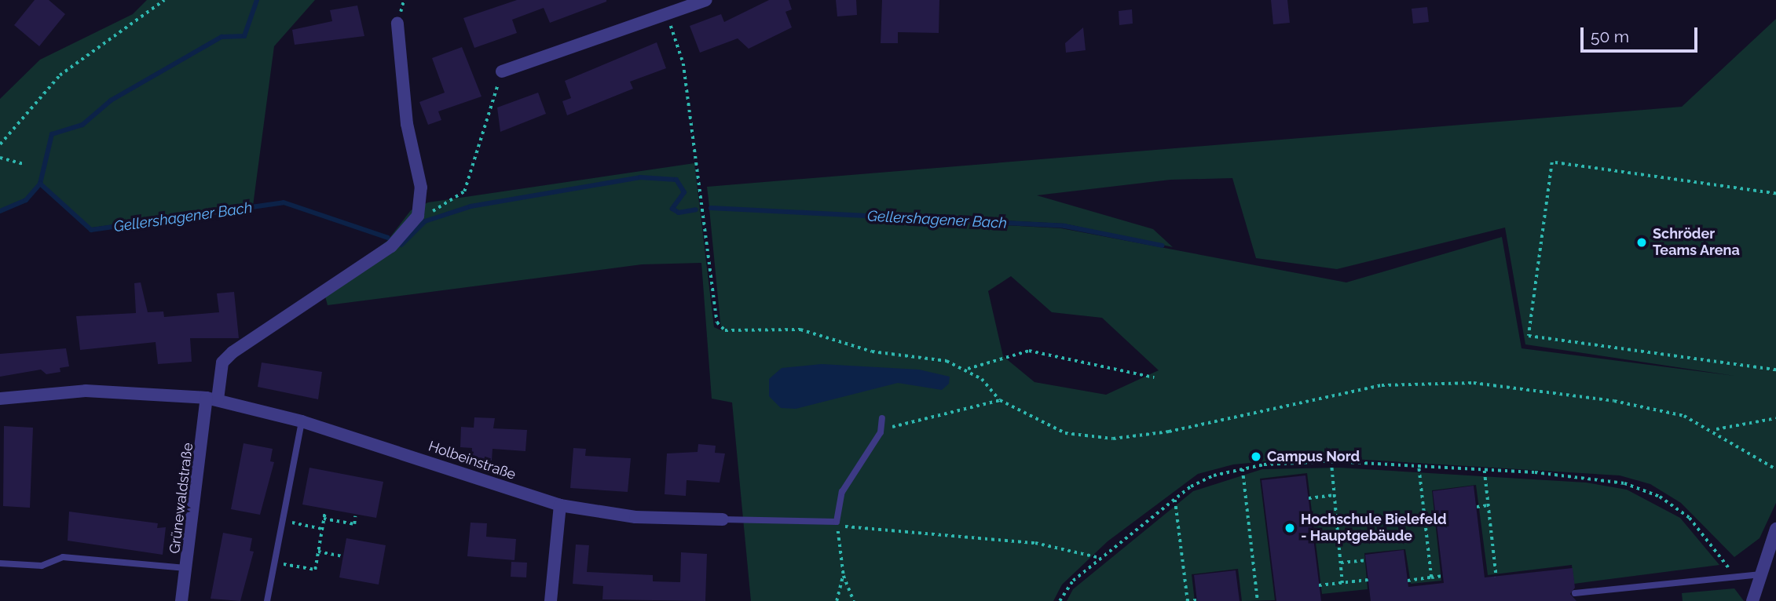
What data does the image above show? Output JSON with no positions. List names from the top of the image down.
{
  "streets": {
    "street": ["Holbeinstraße", "Grünewaldstraße"]
  },
  "crossings": [
    ["Holbeinstraße", "Grünewaldstraße"]
  ],
  "water": ["Gellershagener Bach"],
  "places": ["Schröder Teams Arena", "Campus Nord", "Hochschule Bielefeld - Hauptgebäude"],
  "scale_bar": "50 m"
}
